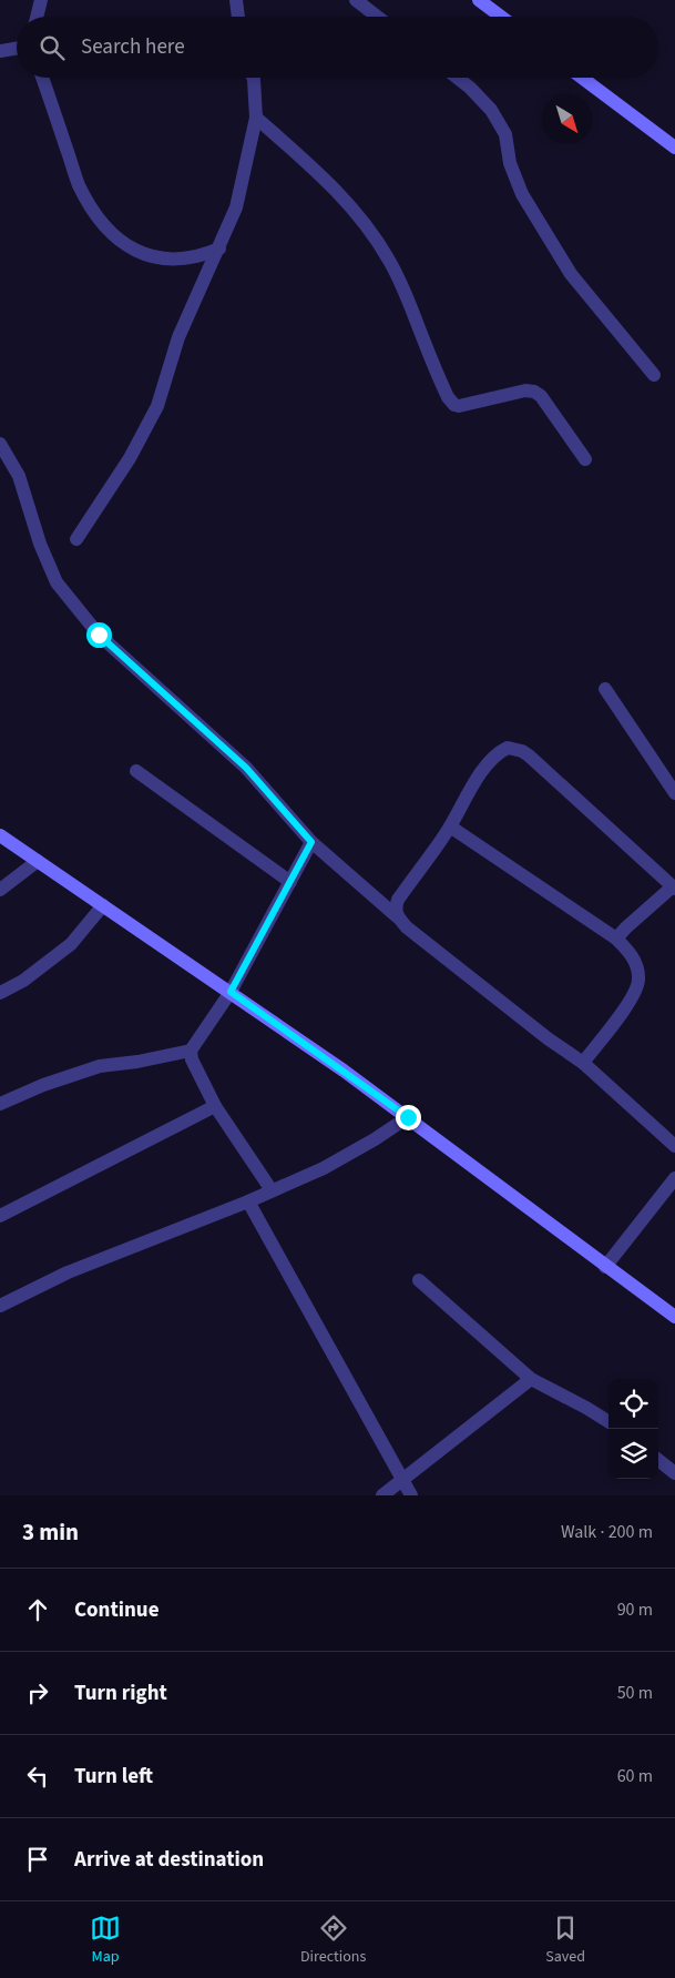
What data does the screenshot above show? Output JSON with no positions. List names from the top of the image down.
{
  "north": "bottom right",
  "page": {
    "search": "Search here",
    "heading": ["3 min", "Walk · 200 m"],
    "list": [
      ["Continue", "90 m"],
      ["Turn right", "50 m"],
      ["Turn left", "60 m"],
      "Arrive at destination"
    ],
    "nav": ["Map", "Directions", "Saved"]
  }
}
